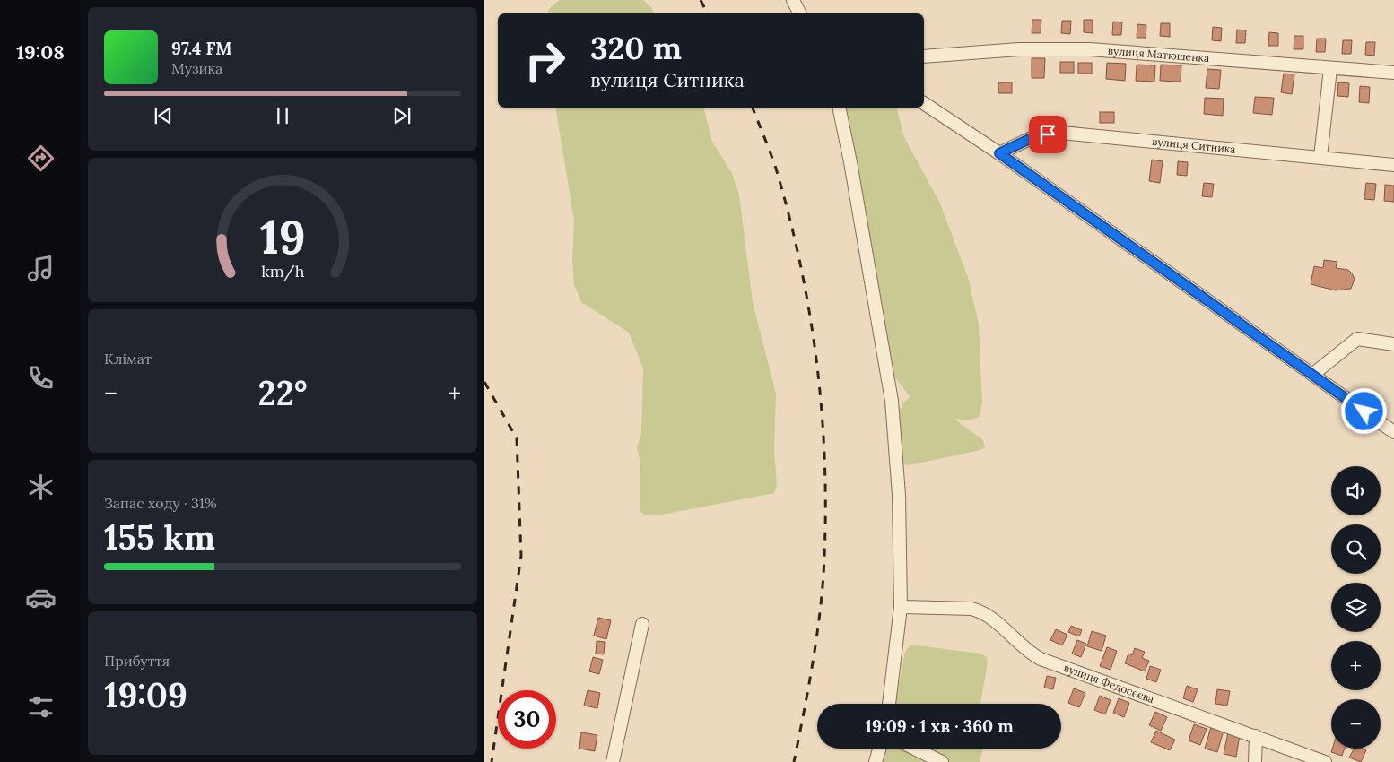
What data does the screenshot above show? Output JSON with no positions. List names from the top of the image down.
{
  "streets": {
    "street": ["вулиця Матюшенка", "вулиця Ситника", "вулиця Федосєєва"]
  },
  "page": {
    "tabs": "19:08",
    "turn": ["320 m", "вулиця Ситника"],
    "song": ["97.4 FM", "Музика"],
    "tile": [
      "Клімат",
      ["Запас ходу · 31%", "155 km"],
      ["Прибуття", "19:09"]
    ],
    "heat": ["−", "22°", "+"],
    "map_buttons": ["+", "−"],
    "limit": "30",
    "trip": "19:09 · 1 хв · 360 m",
    "gauge": ["19", "km/h"]
  }
}
